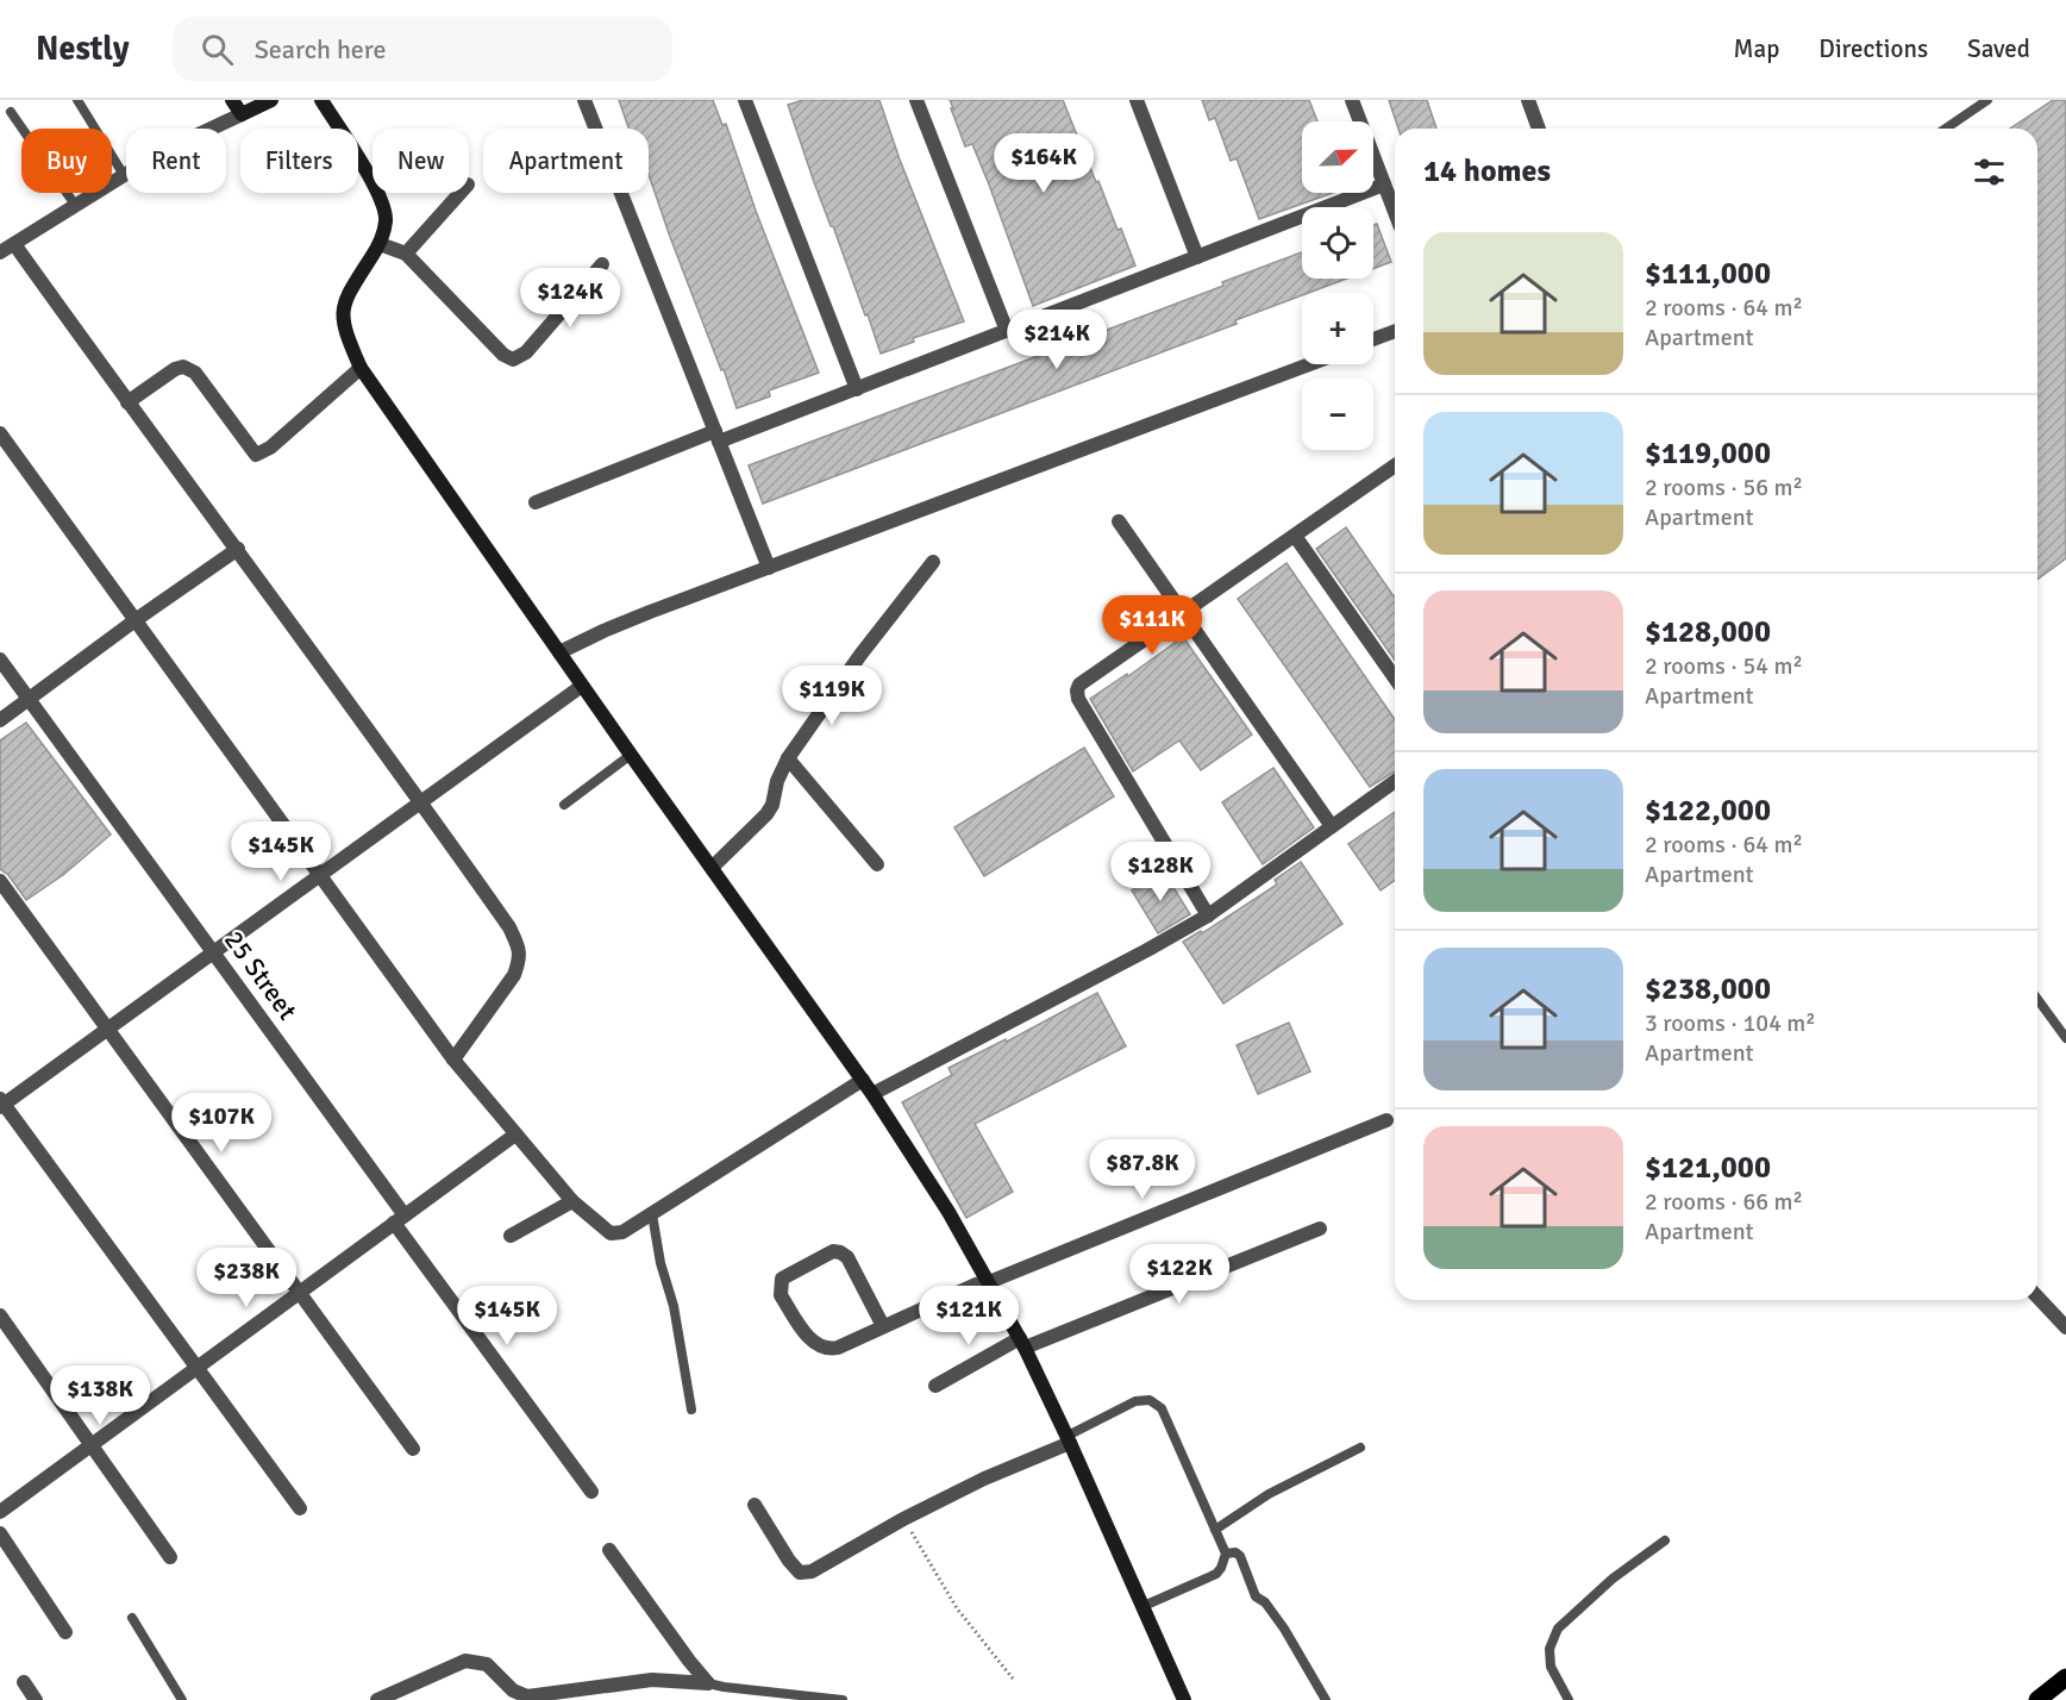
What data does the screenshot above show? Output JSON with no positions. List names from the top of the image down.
{
  "streets": {
    "street": ["25 Street"]
  },
  "north": "top right",
  "page": {
    "header": "Nestly",
    "search": "Search here",
    "nav": ["Map", "Directions", "Saved"],
    "map_buttons": ["+", "−"],
    "chip": [
      "Buy",
      "Rent",
      "Filters",
      "New",
      "Apartment"
    ],
    "heading": "14 homes",
    "price": [
      "$164K",
      "$124K",
      "$214K",
      "$111K",
      "$119K",
      "$145K",
      "$128K",
      "$107K",
      "$87.8K",
      "$122K",
      "$238K",
      "$145K",
      "$121K",
      "$138K"
    ],
    "list": [
      {
        "name": "$111,000",
        "note": "2 rooms · 64 m² · Apartment"
      },
      {
        "name": "$119,000",
        "note": "2 rooms · 56 m² · Apartment"
      },
      {
        "name": "$128,000",
        "note": "2 rooms · 54 m² · Apartment"
      },
      {
        "name": "$122,000",
        "note": "2 rooms · 64 m² · Apartment"
      },
      {
        "name": "$238,000",
        "note": "3 rooms · 104 m² · Apartment"
      },
      {
        "name": "$121,000",
        "note": "2 rooms · 66 m² · Apartment"
      }
    ]
  }
}
